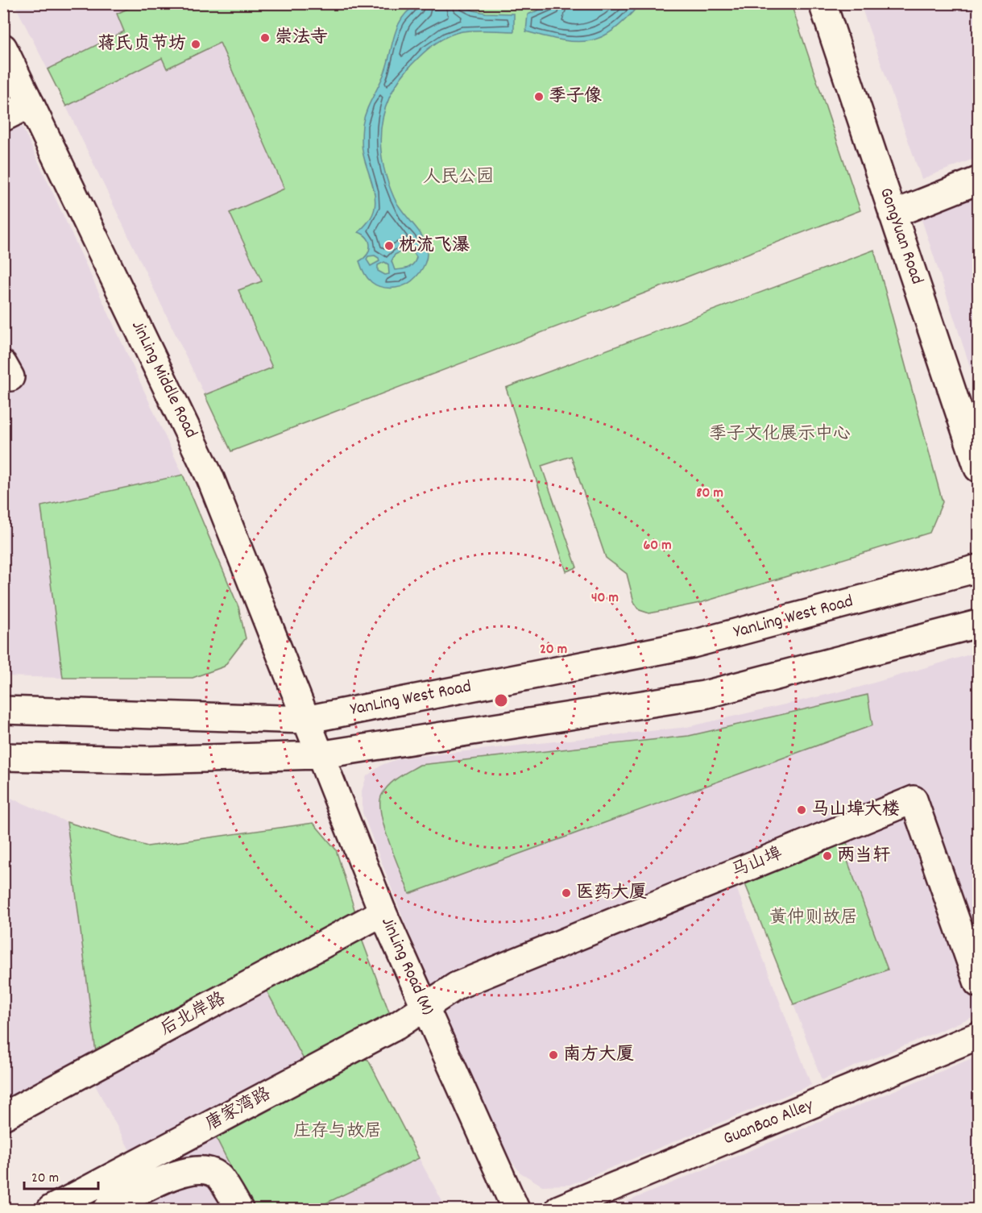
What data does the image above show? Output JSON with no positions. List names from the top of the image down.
{
  "streets": {
    "main road": [
      "GongYuan Road",
      "JinLing Middle Road",
      "YanLing West Road",
      "马山埠",
      "JinLing Road (M)",
      "后北岸路",
      "唐家湾路",
      "GuanBao Alley"
    ]
  },
  "crossings": [
    ["JinLing Middle Road", "YanLing West Road"],
    ["JinLing Middle Road", "JinLing Road (M)"],
    ["YanLing West Road", "JinLing Road (M)"],
    ["马山埠", "JinLing Road (M)"],
    ["马山埠", "唐家湾路"],
    ["JinLing Road (M)", "后北岸路"],
    ["JinLing Road (M)", "唐家湾路"]
  ],
  "parks": [
    "人民公园",
    "季子文化展示中心",
    "黄仲则故居",
    "庄存与故居"
  ],
  "places": [
    "崇法寺",
    "蒋氏贞节坊",
    "季子像",
    "枕流飞瀑",
    "马山埠大楼",
    "两当轩",
    "医药大厦",
    "南方大厦"
  ],
  "scale_bar": "20 m",
  "rings": [
    "80 m",
    "60 m",
    "40 m",
    "20 m"
  ]
}
